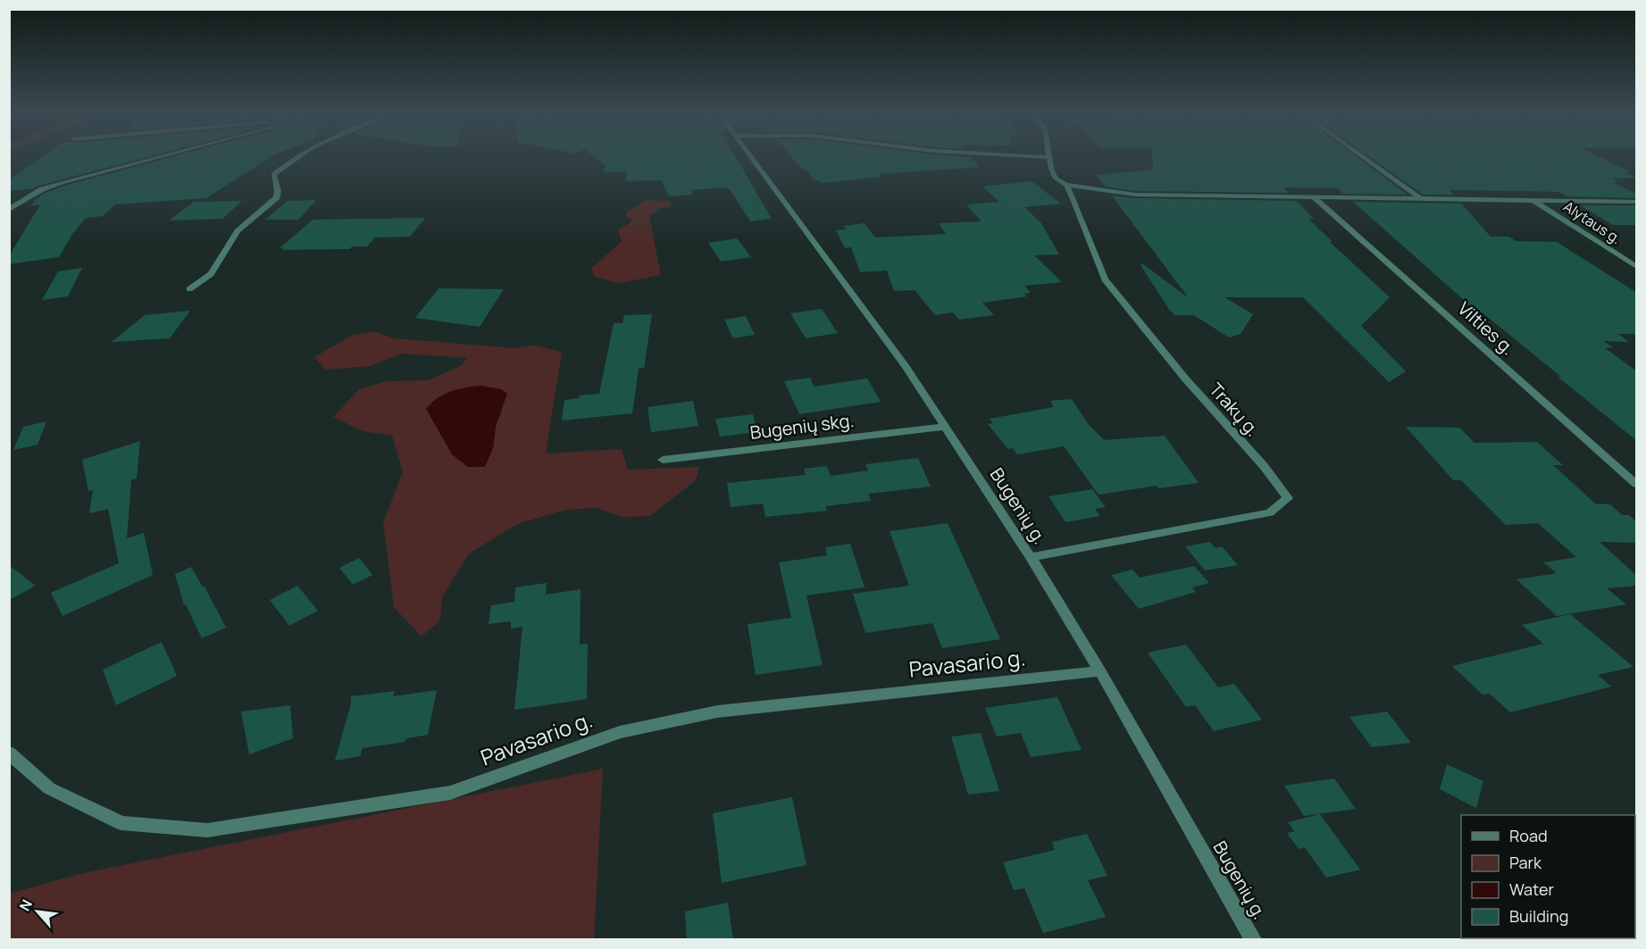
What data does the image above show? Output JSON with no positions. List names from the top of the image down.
{
  "streets": {
    "street": [
      "Alytaus g.",
      "Vilties g.",
      "Trakų g.",
      "Bugenių skg.",
      "Bugenių g.",
      "Pavasario g."
    ]
  },
  "crossings": [
    ["Trakų g.", "Bugenių g."],
    ["Bugenių skg.", "Bugenių g."],
    ["Bugenių g.", "Pavasario g."]
  ],
  "legend": [
    "Road",
    "Park",
    "Water",
    "Building"
  ],
  "north": "top left"
}
